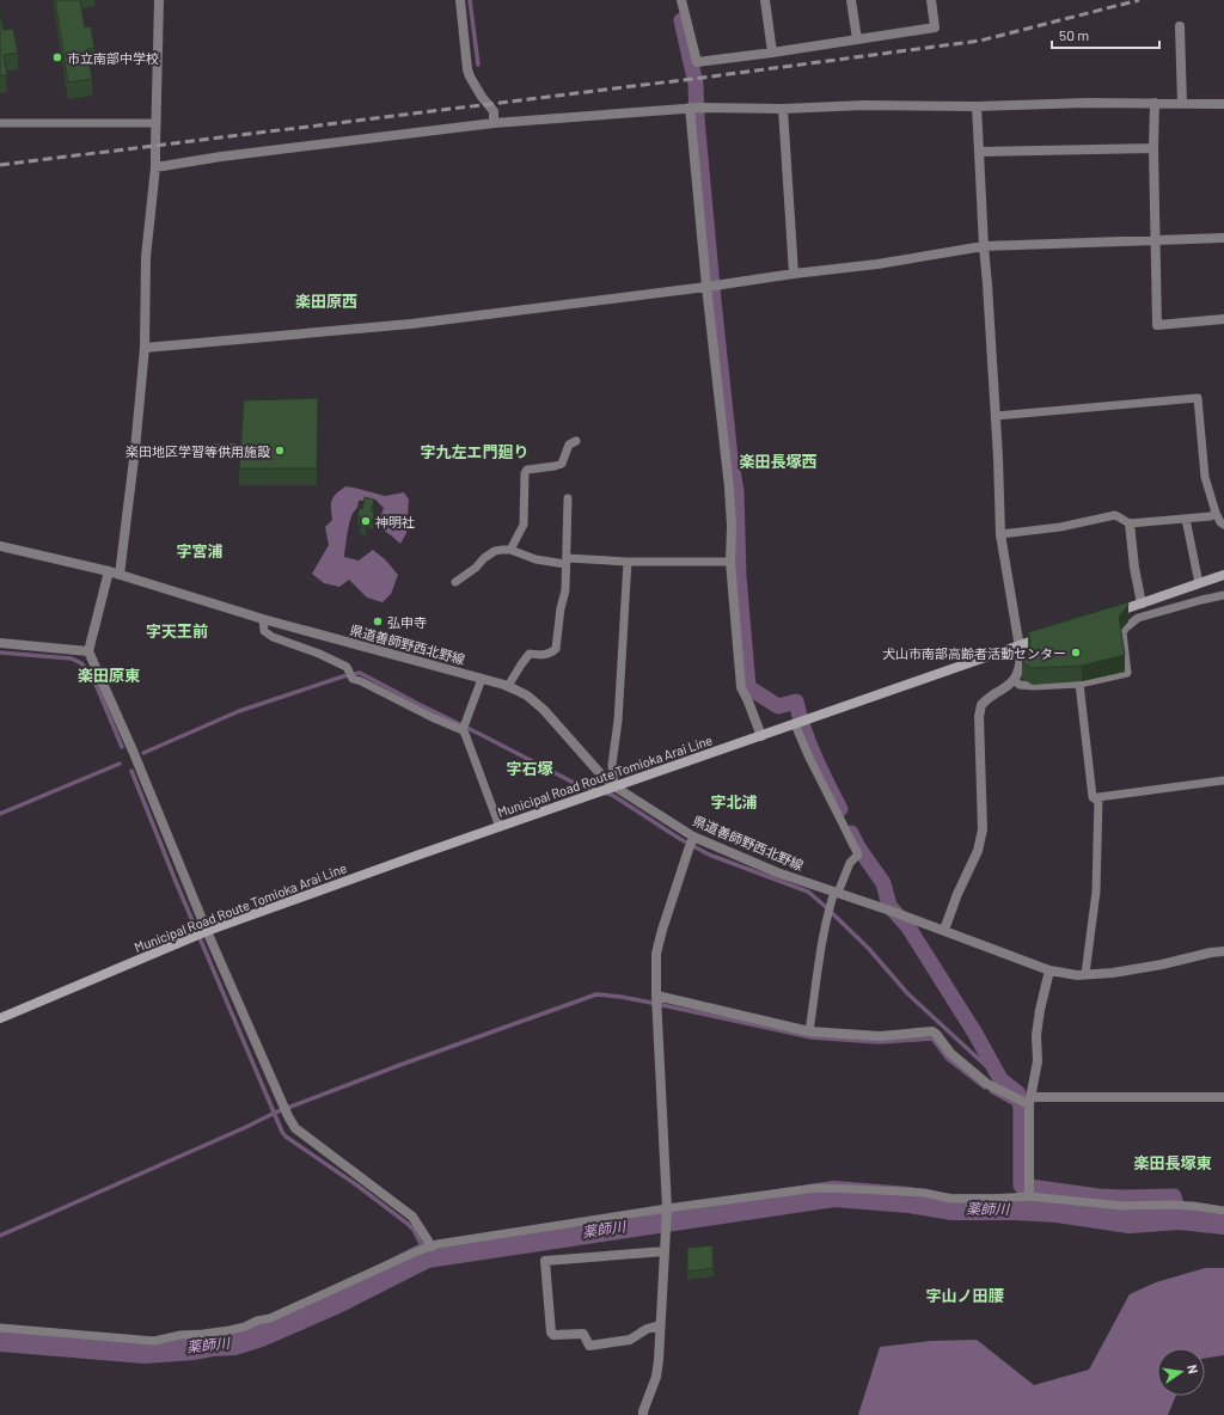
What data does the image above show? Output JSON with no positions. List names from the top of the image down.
{
  "streets": {
    "street": ["県道善師野西北野線", "Municipal Road Route Tomioka Arai Line"]
  },
  "crossings": [
    ["県道善師野西北野線", "Municipal Road Route Tomioka Arai Line"]
  ],
  "districts": [
    "楽田原西",
    "字九左エ門廻り",
    "楽田長塚西",
    "字宮浦",
    "字天王前",
    "楽田原東",
    "字石塚",
    "字北浦",
    "楽田長塚東",
    "字山ノ田腰"
  ],
  "water": ["薬師川"],
  "places": [
    "市立南部中学校",
    "楽田地区学習等供用施設",
    "神明社",
    "弘申寺",
    "犬山市南部高齢者活動センター"
  ],
  "scale_bar": "50 m",
  "north": "right"
}
